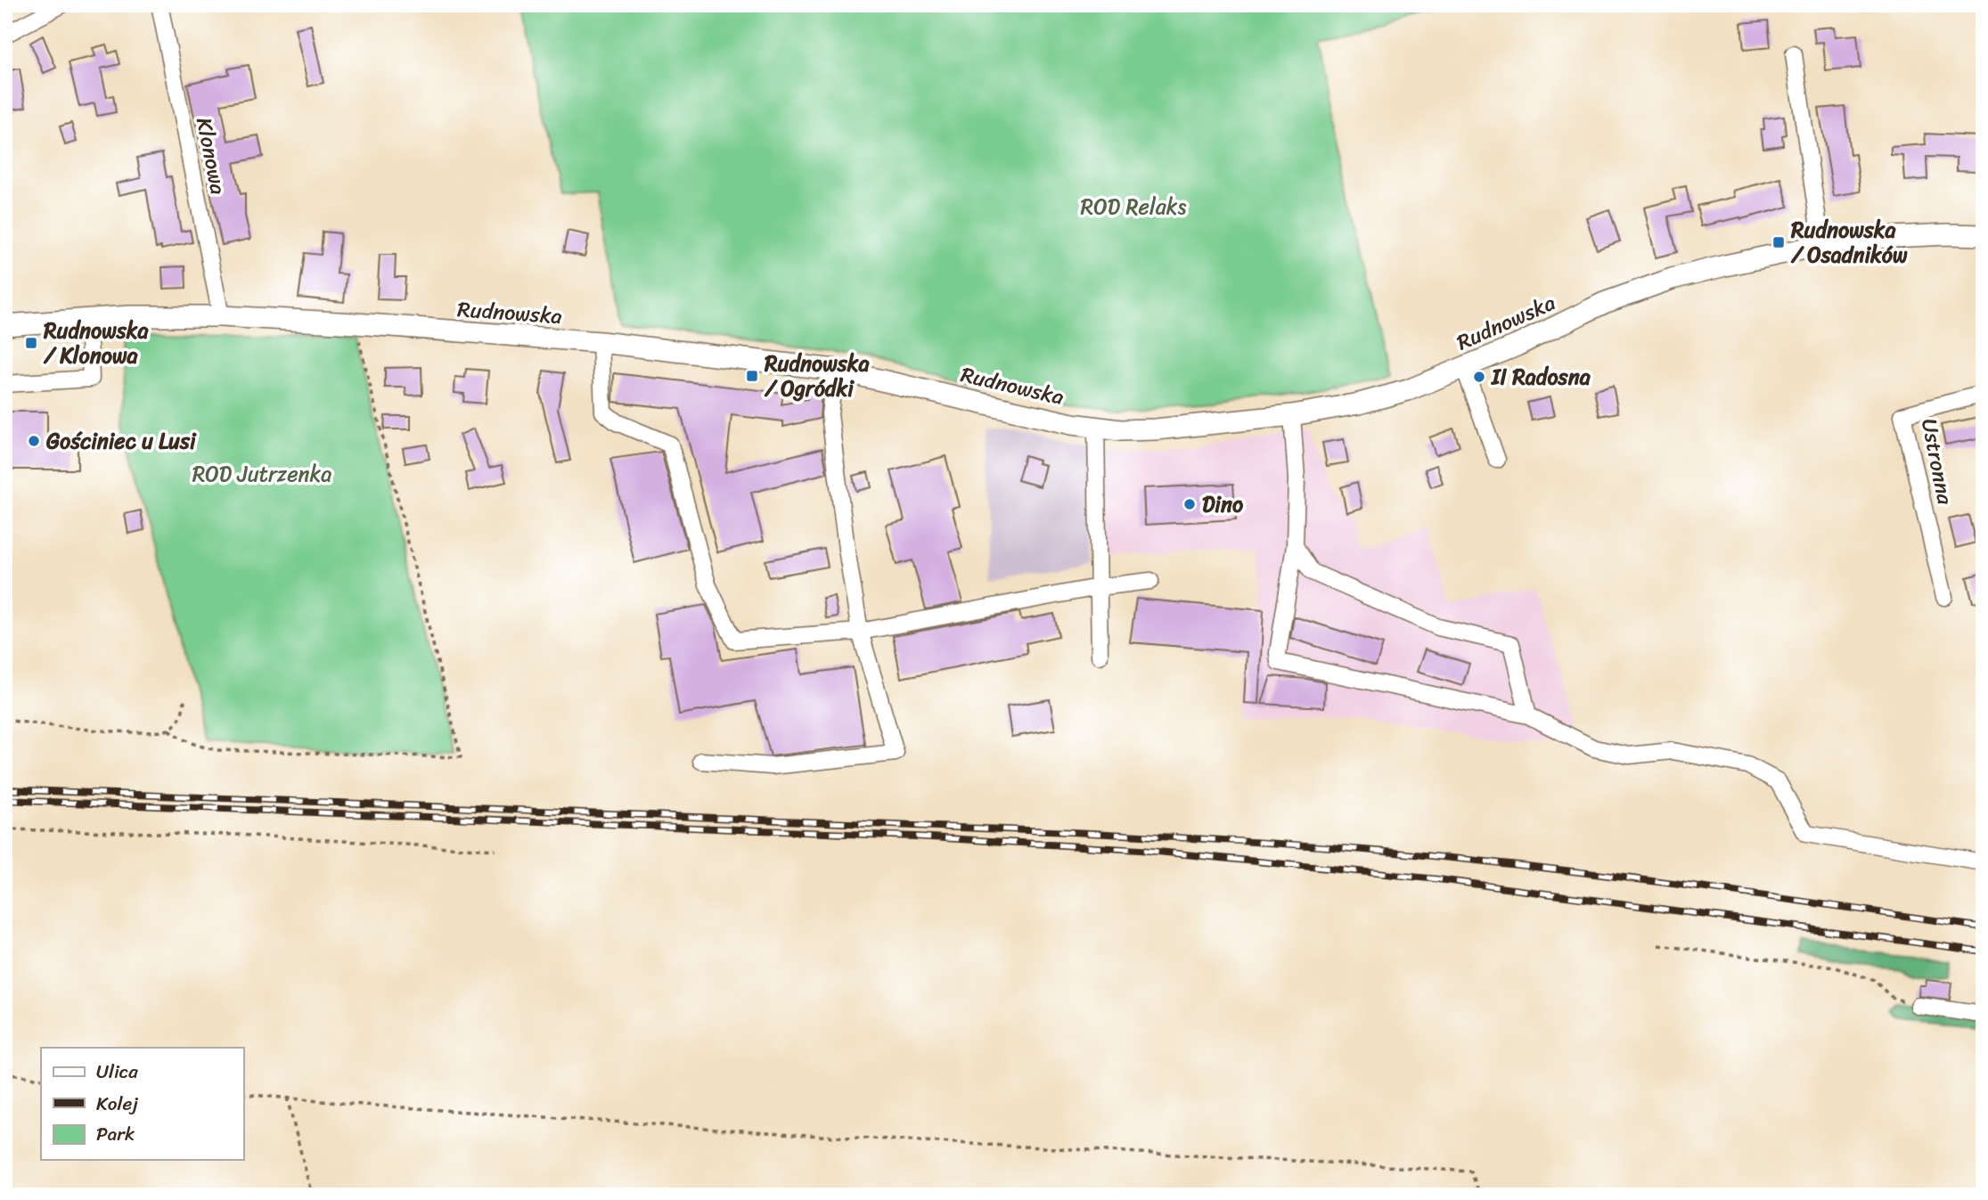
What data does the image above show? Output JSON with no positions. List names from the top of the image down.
{
  "streets": {
    "main road": ["Rudnowska"],
    "street": ["Klonowa", "Ustronna"]
  },
  "crossings": [
    ["Klonowa", "Rudnowska"]
  ],
  "parks": ["ROD Relaks", "ROD Jutrzenka"],
  "places": {
    "transit": ["Rudnowska / Osadników", "Rudnowska / Klonowa", "Rudnowska / Ogródki"],
    "other": ["II Radosna", "Gościniec u Lusi", "Dino"]
  },
  "legend": ["Ulica", "Kolej", "Park"]
}
